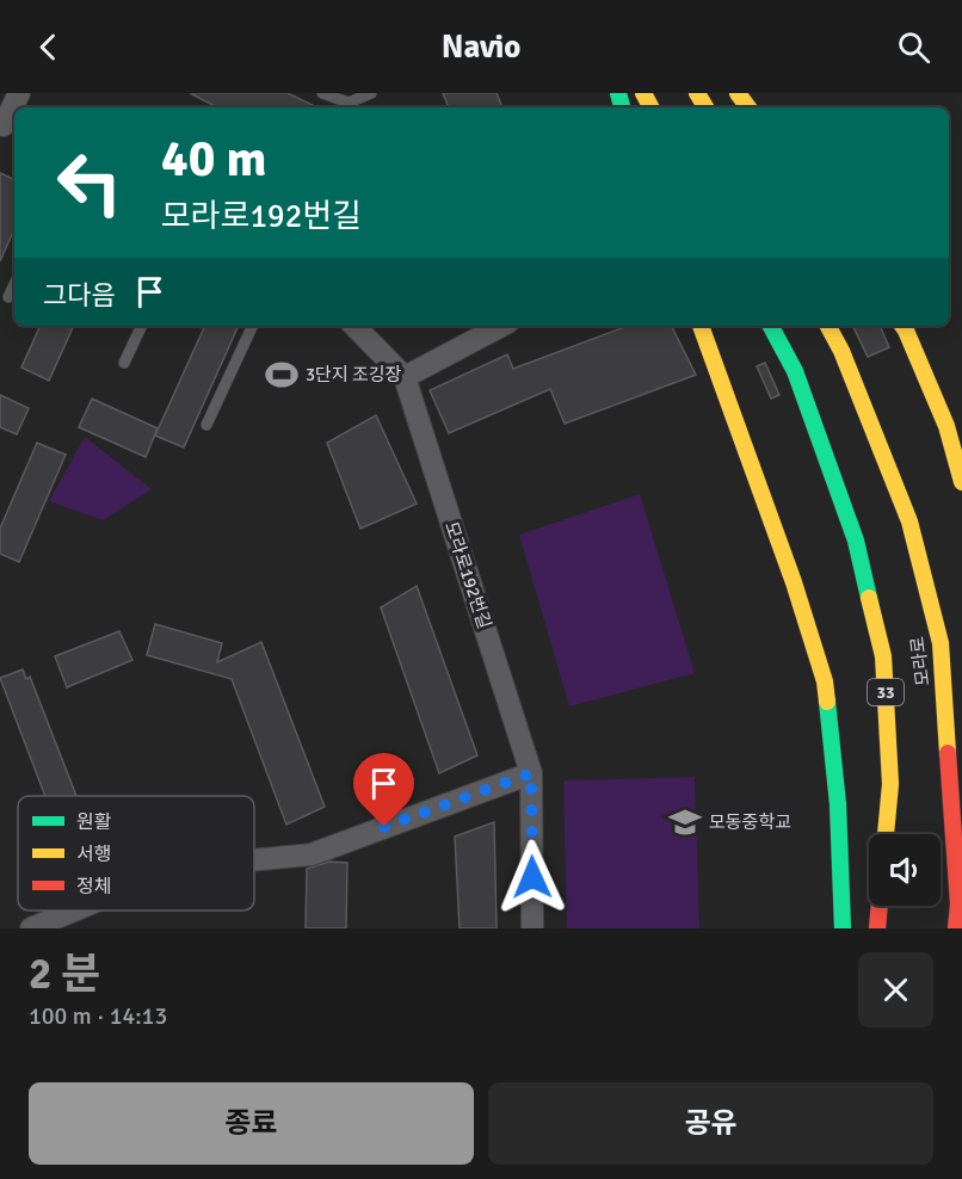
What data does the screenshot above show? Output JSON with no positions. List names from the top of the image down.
{
  "streets": {
    "main road": ["모라로", "33"],
    "street": ["모라로192번길"]
  },
  "places": {
    "sports": ["3단지 조깅장"],
    "school or university": ["모동중학교"]
  },
  "legend": ["원활", "서행", "정체"],
  "page": {
    "header": "Navio",
    "turn": ["40 m", "모라로192번길"],
    "then": "그다음",
    "heading": ["2 분", "100 m · 14:13"],
    "buttons": ["종료", "공유"]
  }
}
